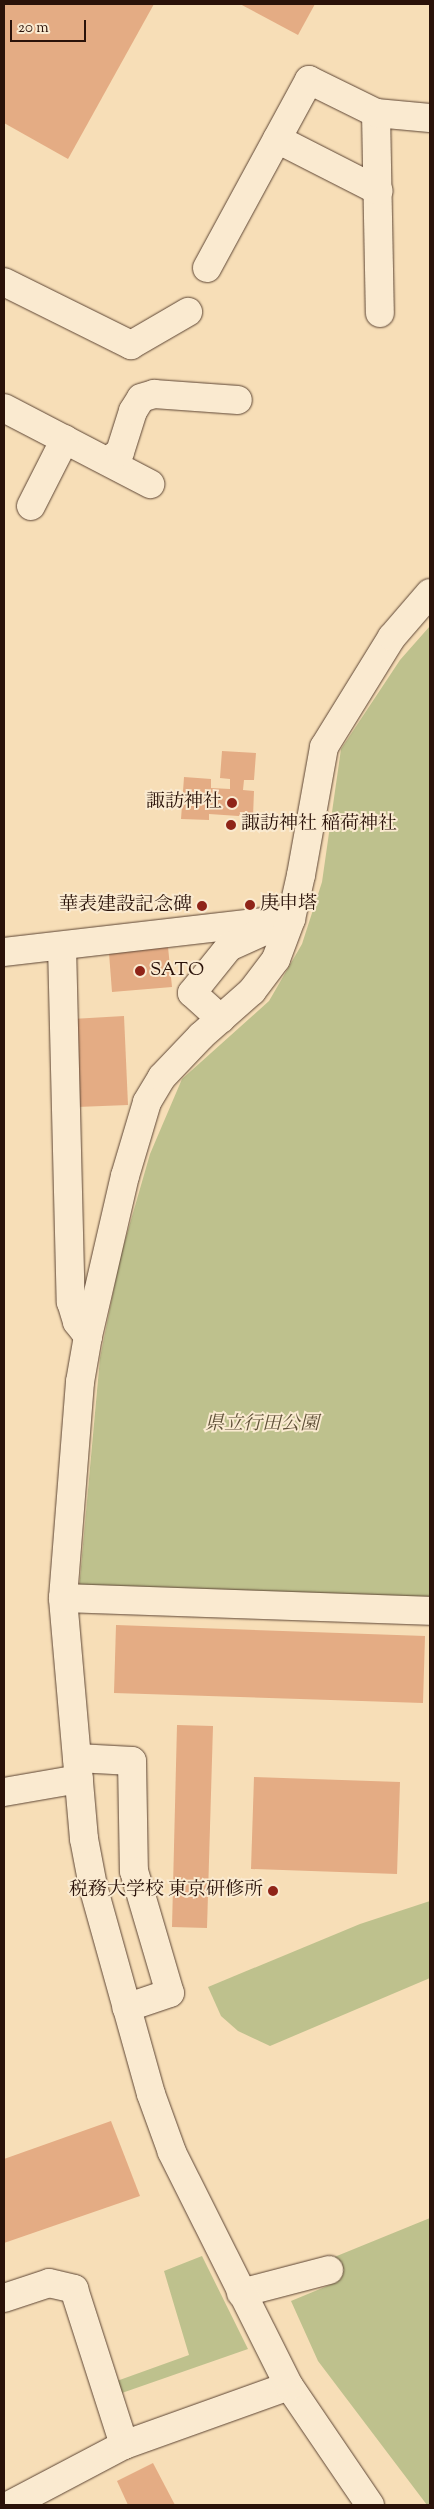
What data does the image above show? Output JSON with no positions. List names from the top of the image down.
{
  "parks": ["県立行田公園"],
  "places": [
    "諏訪神社",
    "諏訪神社 稲荷神社",
    "庚申塔",
    "華表建設記念碑",
    "SATO",
    "税務大学校 東京研修所"
  ],
  "scale_bar": "20 m"
}
